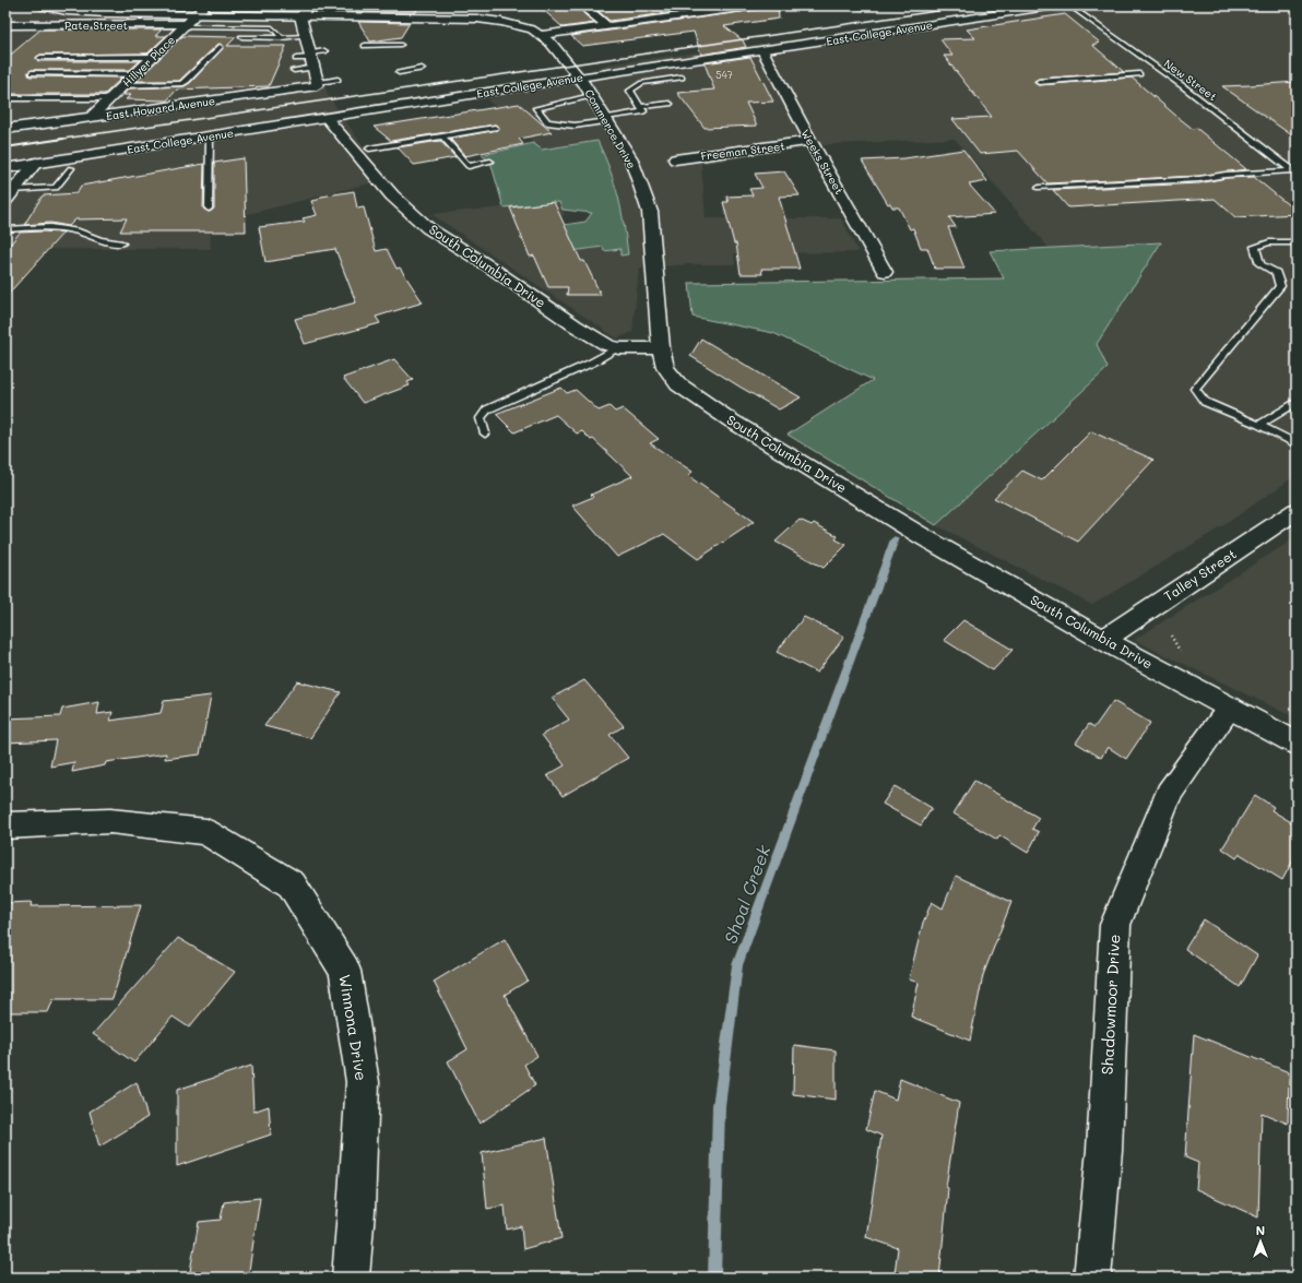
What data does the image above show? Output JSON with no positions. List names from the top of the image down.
{
  "streets": {
    "street": [
      "Pate Street",
      "East College Avenue",
      "Hillyer Place",
      "East Howard Avenue",
      "Commerce Drive",
      "Freeman Street",
      "Weeks Street",
      "South Columbia Drive",
      "Talley Street",
      "Shadowmoor Drive",
      "Winnona Drive"
    ],
    "lane": ["New Street"]
  },
  "crossings": [
    ["Pate Street", "Hillyer Place"],
    ["East College Avenue", "Commerce Drive"],
    ["East College Avenue", "Weeks Street"],
    ["East College Avenue", "South Columbia Drive"],
    ["Hillyer Place", "East Howard Avenue"],
    ["Hillyer Place", "Commerce Drive"],
    ["Commerce Drive", "South Columbia Drive"],
    ["Freeman Street", "Weeks Street"],
    ["South Columbia Drive", "Talley Street"],
    ["South Columbia Drive", "Shadowmoor Drive"]
  ],
  "water": ["Shoal Creek"],
  "house_numbers": ["547"],
  "north": "top"
}
